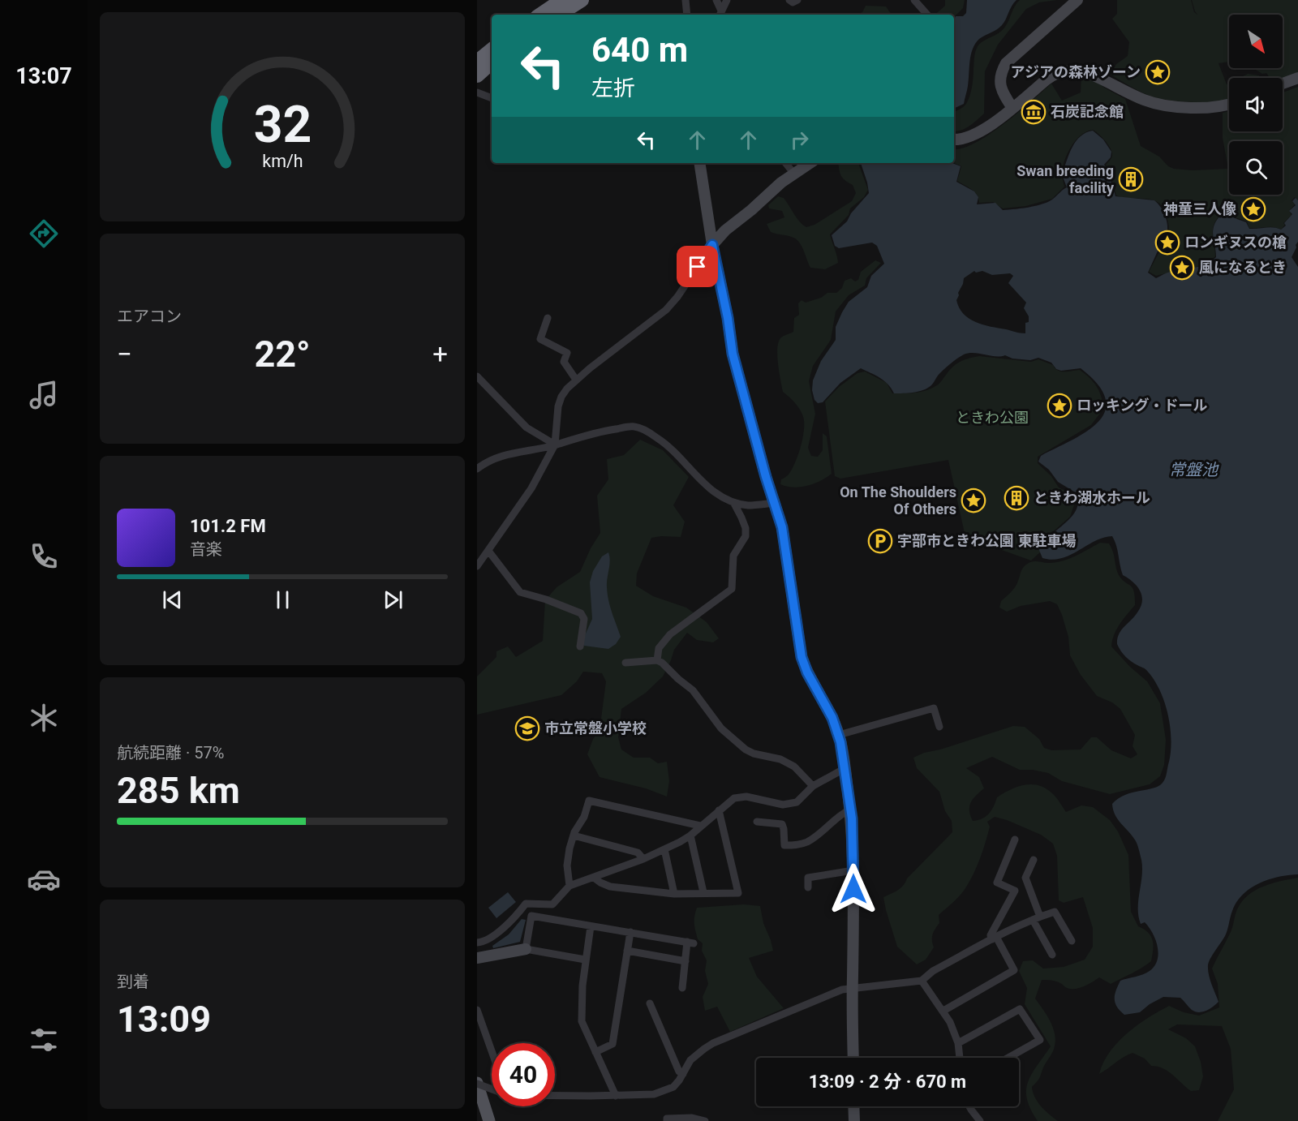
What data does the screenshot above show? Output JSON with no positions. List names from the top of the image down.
{
  "water": ["常盤池"],
  "parks": ["ときわ公園"],
  "places": {
    "place": [
      "アジアの森林ゾーン",
      "神童三人像",
      "ロンギヌスの槍",
      "風になるとき",
      "ロッキング・ドール",
      "On The Shoulders Of Others"
    ],
    "museum": ["石炭記念館"],
    "building": ["Swan breeding facility", "ときわ湖水ホール"],
    "parking": ["宇部市ときわ公園 東駐車場"],
    "school or university": ["市立常盤小学校"]
  },
  "north": "bottom right",
  "page": {
    "tabs": "13:07",
    "turn": ["640 m", "左折"],
    "tile": [
      "エアコン",
      ["航続距離 · 57%", "285 km"],
      ["到着", "13:09"]
    ],
    "heat": ["−", "22°", "+"],
    "song": ["101.2 FM", "音楽"],
    "limit": "40",
    "trip": "13:09 · 2 分 · 670 m",
    "gauge": ["32", "km/h"]
  }
}
